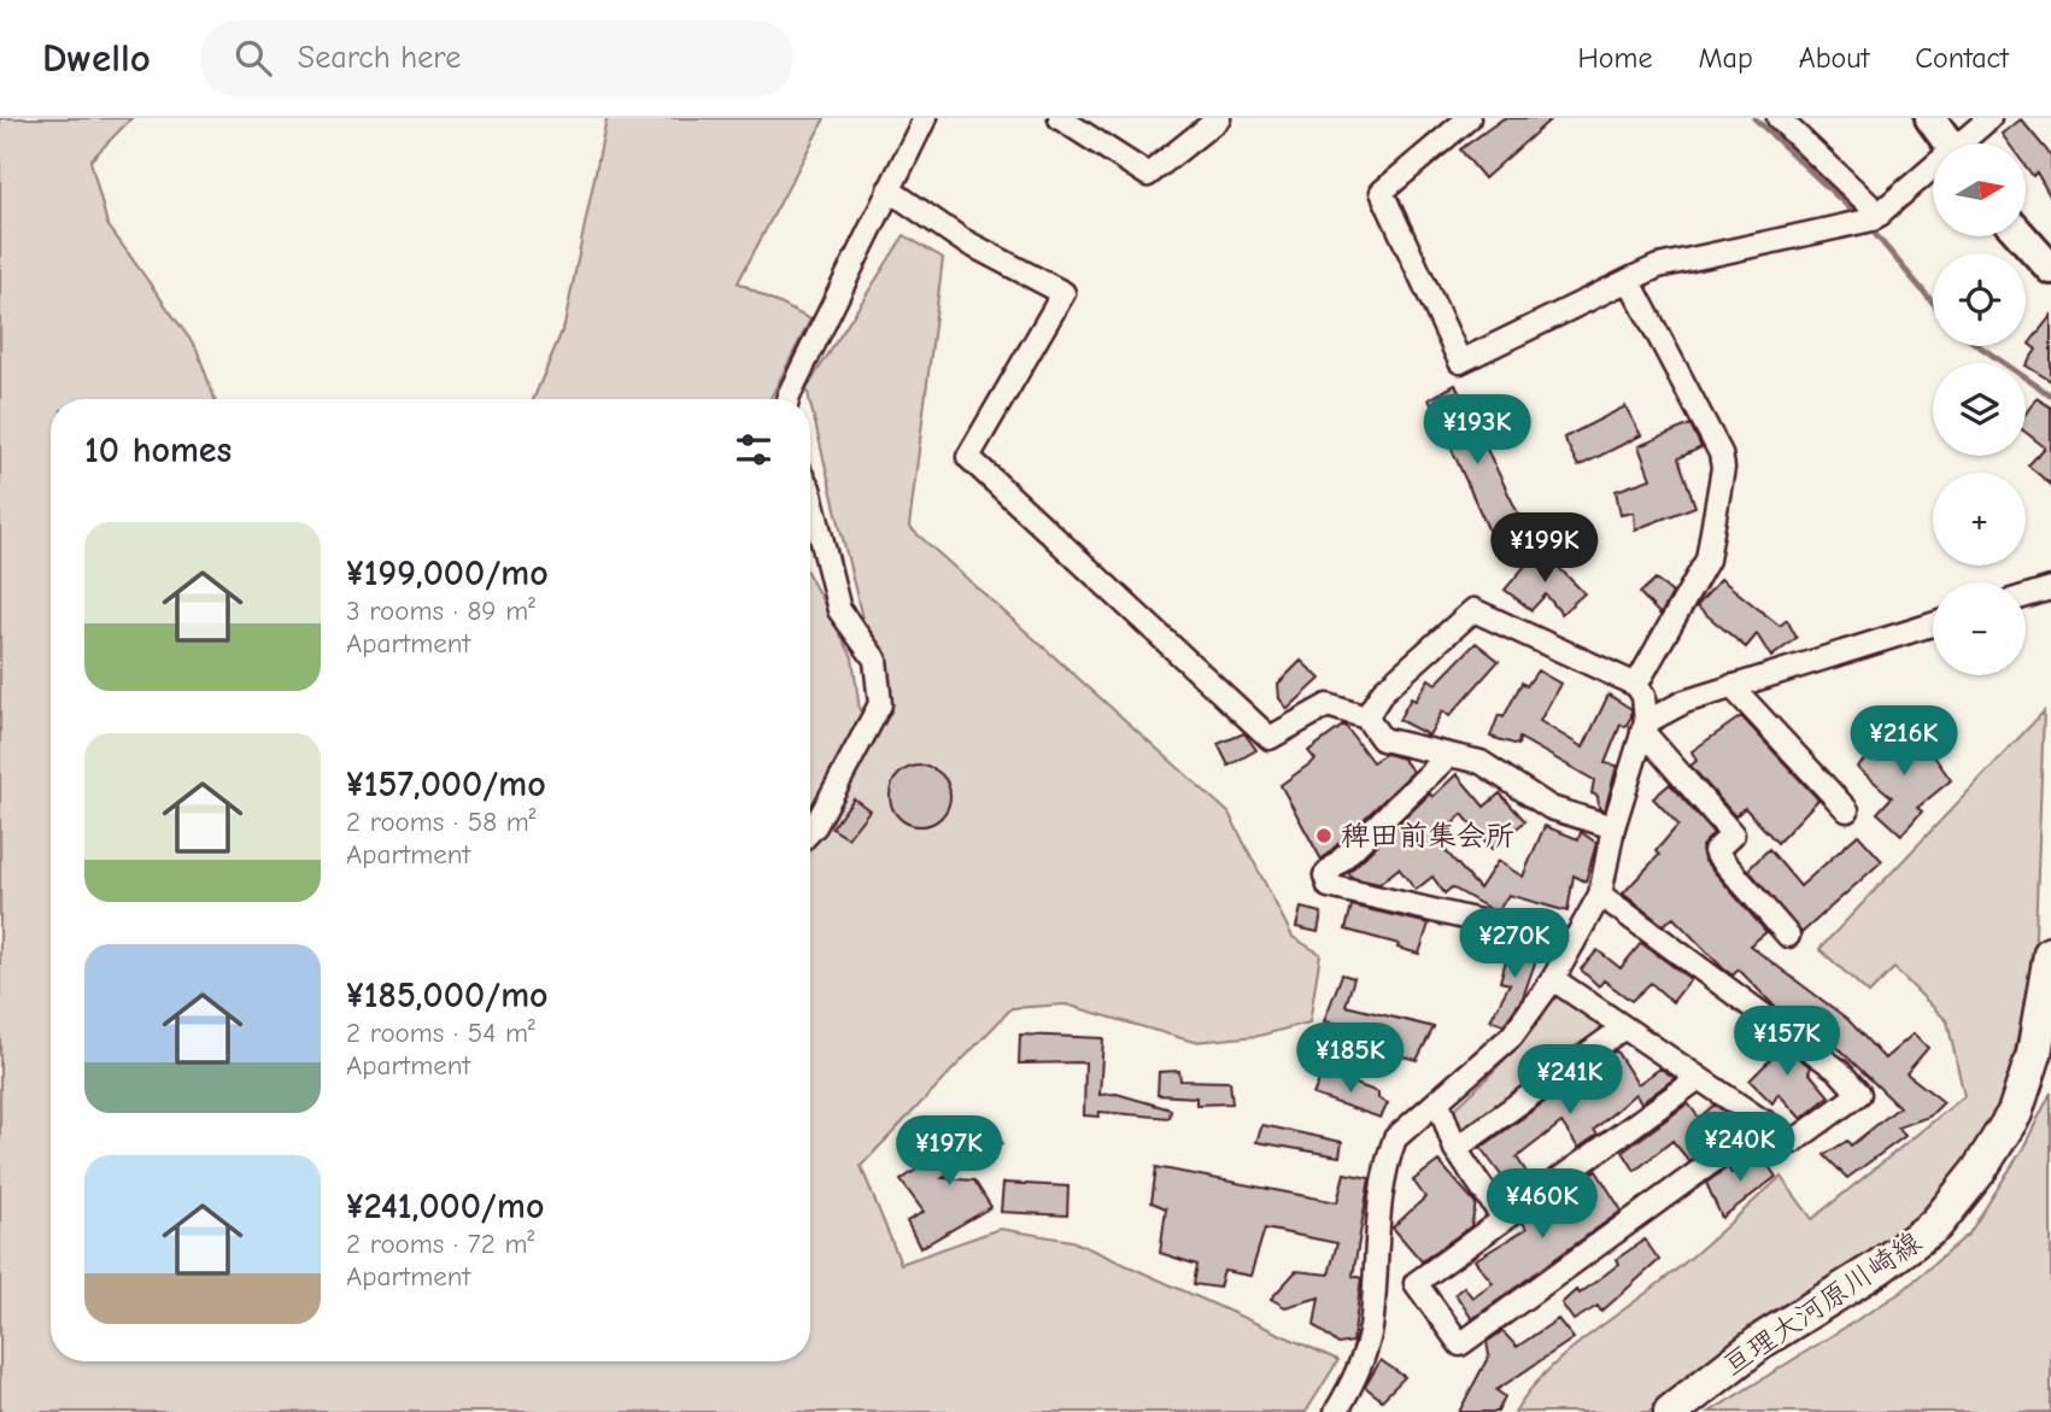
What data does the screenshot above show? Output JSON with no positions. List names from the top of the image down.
{
  "streets": {
    "main road": ["亘理大河原川崎線"]
  },
  "places": ["稗田前集会所"],
  "north": "right",
  "page": {
    "header": "Dwello",
    "search": "Search here",
    "nav": [
      "Home",
      "Map",
      "About",
      "Contact"
    ],
    "map_buttons": ["+", "−"],
    "price": [
      "¥193K",
      "¥199K",
      "¥216K",
      "¥270K",
      "¥157K",
      "¥185K",
      "¥241K",
      "¥240K",
      "¥197K",
      "¥460K"
    ],
    "heading": "10 homes",
    "list": [
      {
        "name": "¥199,000/mo",
        "note": "3 rooms · 89 m² · Apartment"
      },
      {
        "name": "¥157,000/mo",
        "note": "2 rooms · 58 m² · Apartment"
      },
      {
        "name": "¥185,000/mo",
        "note": "2 rooms · 54 m² · Apartment"
      },
      {
        "name": "¥241,000/mo",
        "note": "2 rooms · 72 m² · Apartment"
      }
    ]
  }
}
